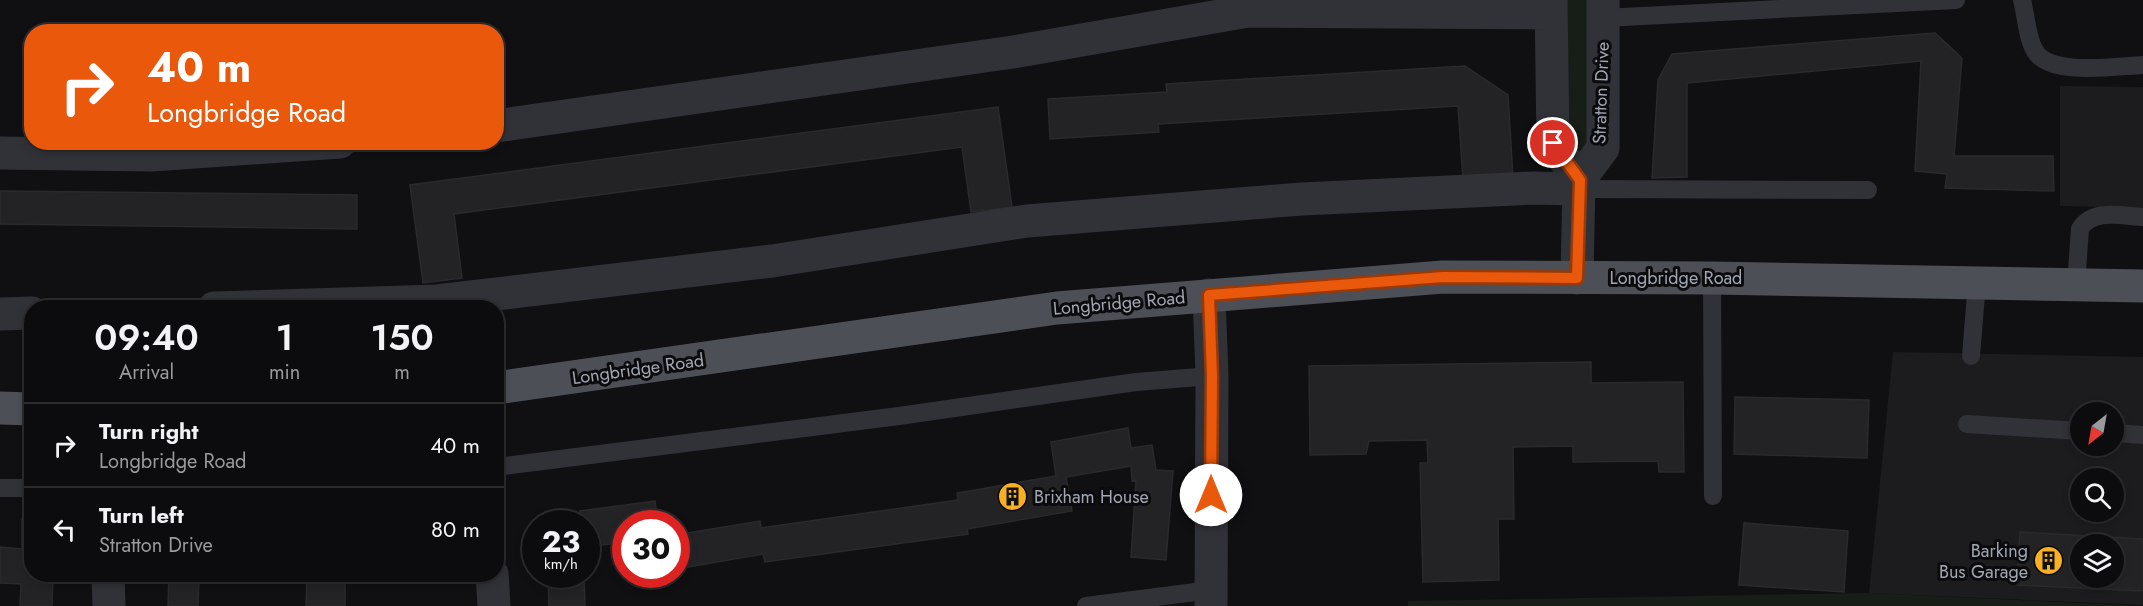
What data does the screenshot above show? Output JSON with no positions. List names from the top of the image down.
{
  "streets": {
    "main road": ["Longbridge Road"],
    "street": ["Stratton Drive"]
  },
  "places": {
    "building": ["Brixham House", "Barking Bus Garage"]
  },
  "north": "bottom left",
  "page": {
    "turn": ["40 m", "Longbridge Road"],
    "eta": [
      "09:40",
      "Arrival",
      "1",
      "min",
      "150",
      "m"
    ],
    "list": [
      {
        "name": "Turn right",
        "note": "Longbridge Road",
        "value": "40 m"
      },
      {
        "name": "Turn left",
        "note": "Stratton Drive",
        "value": "80 m"
      }
    ],
    "speed": "23 km/h",
    "limit": "30"
  }
}
